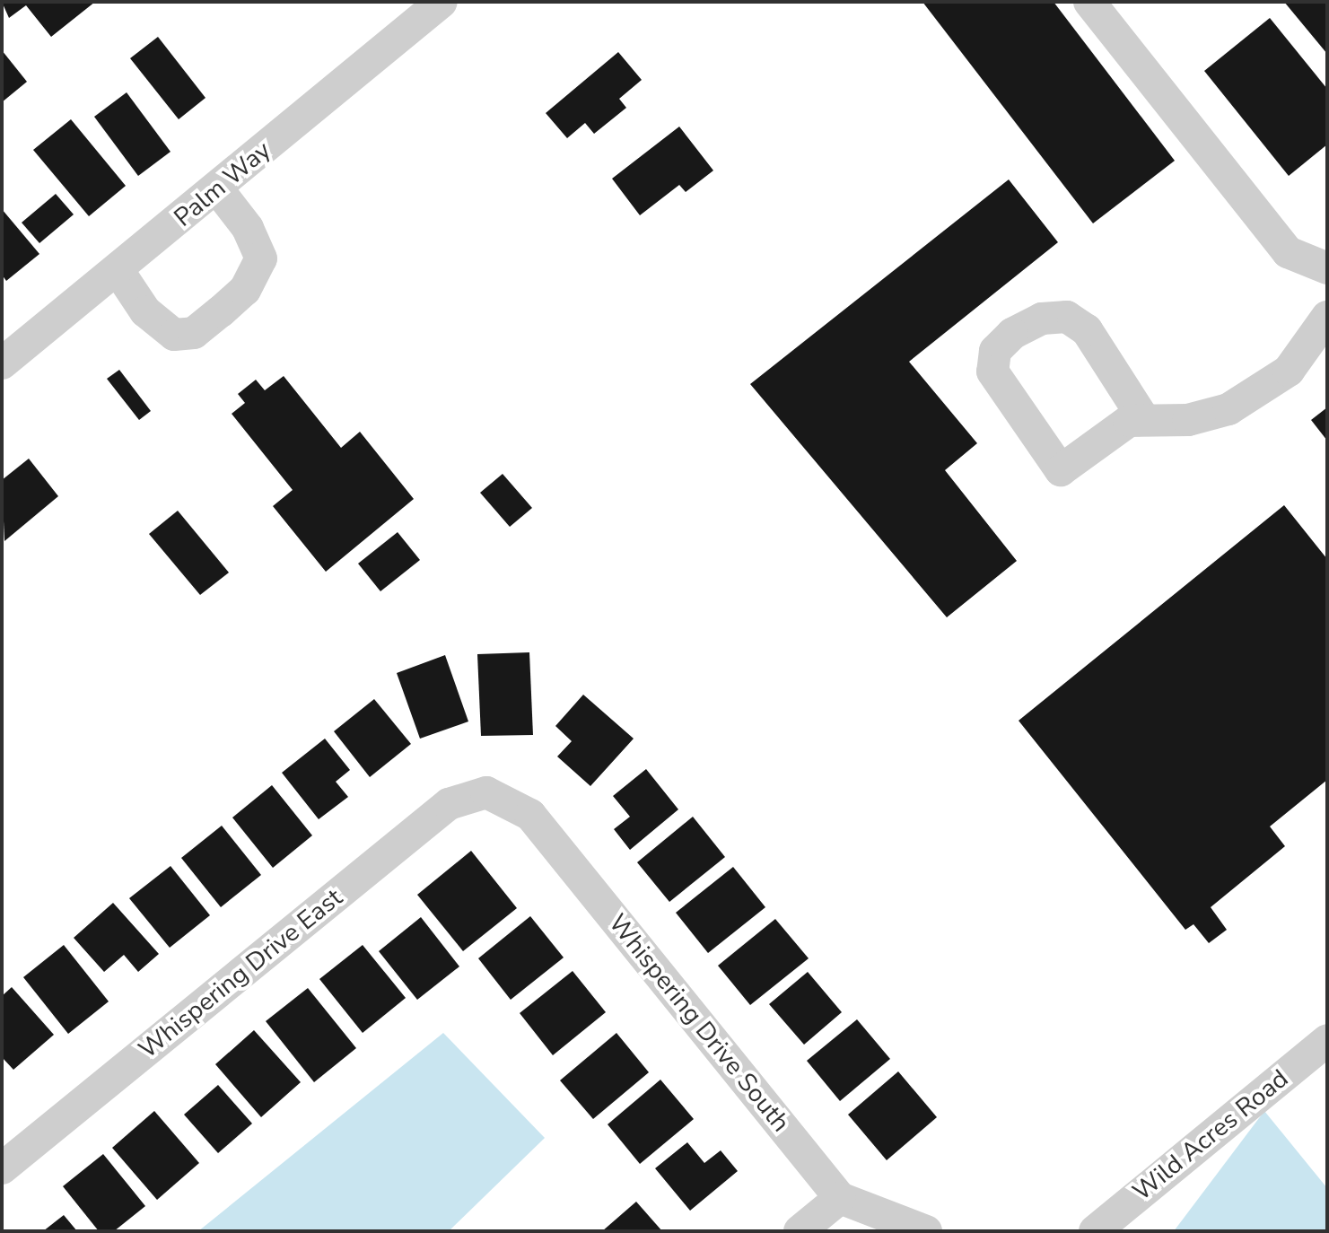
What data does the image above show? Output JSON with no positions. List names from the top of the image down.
{
  "streets": {
    "street": [
      "Palm Way",
      "Whispering Drive East",
      "Whispering Drive South",
      "Wild Acres Road"
    ]
  },
  "crossings": [
    ["Whispering Drive East", "Whispering Drive South"]
  ]
}
